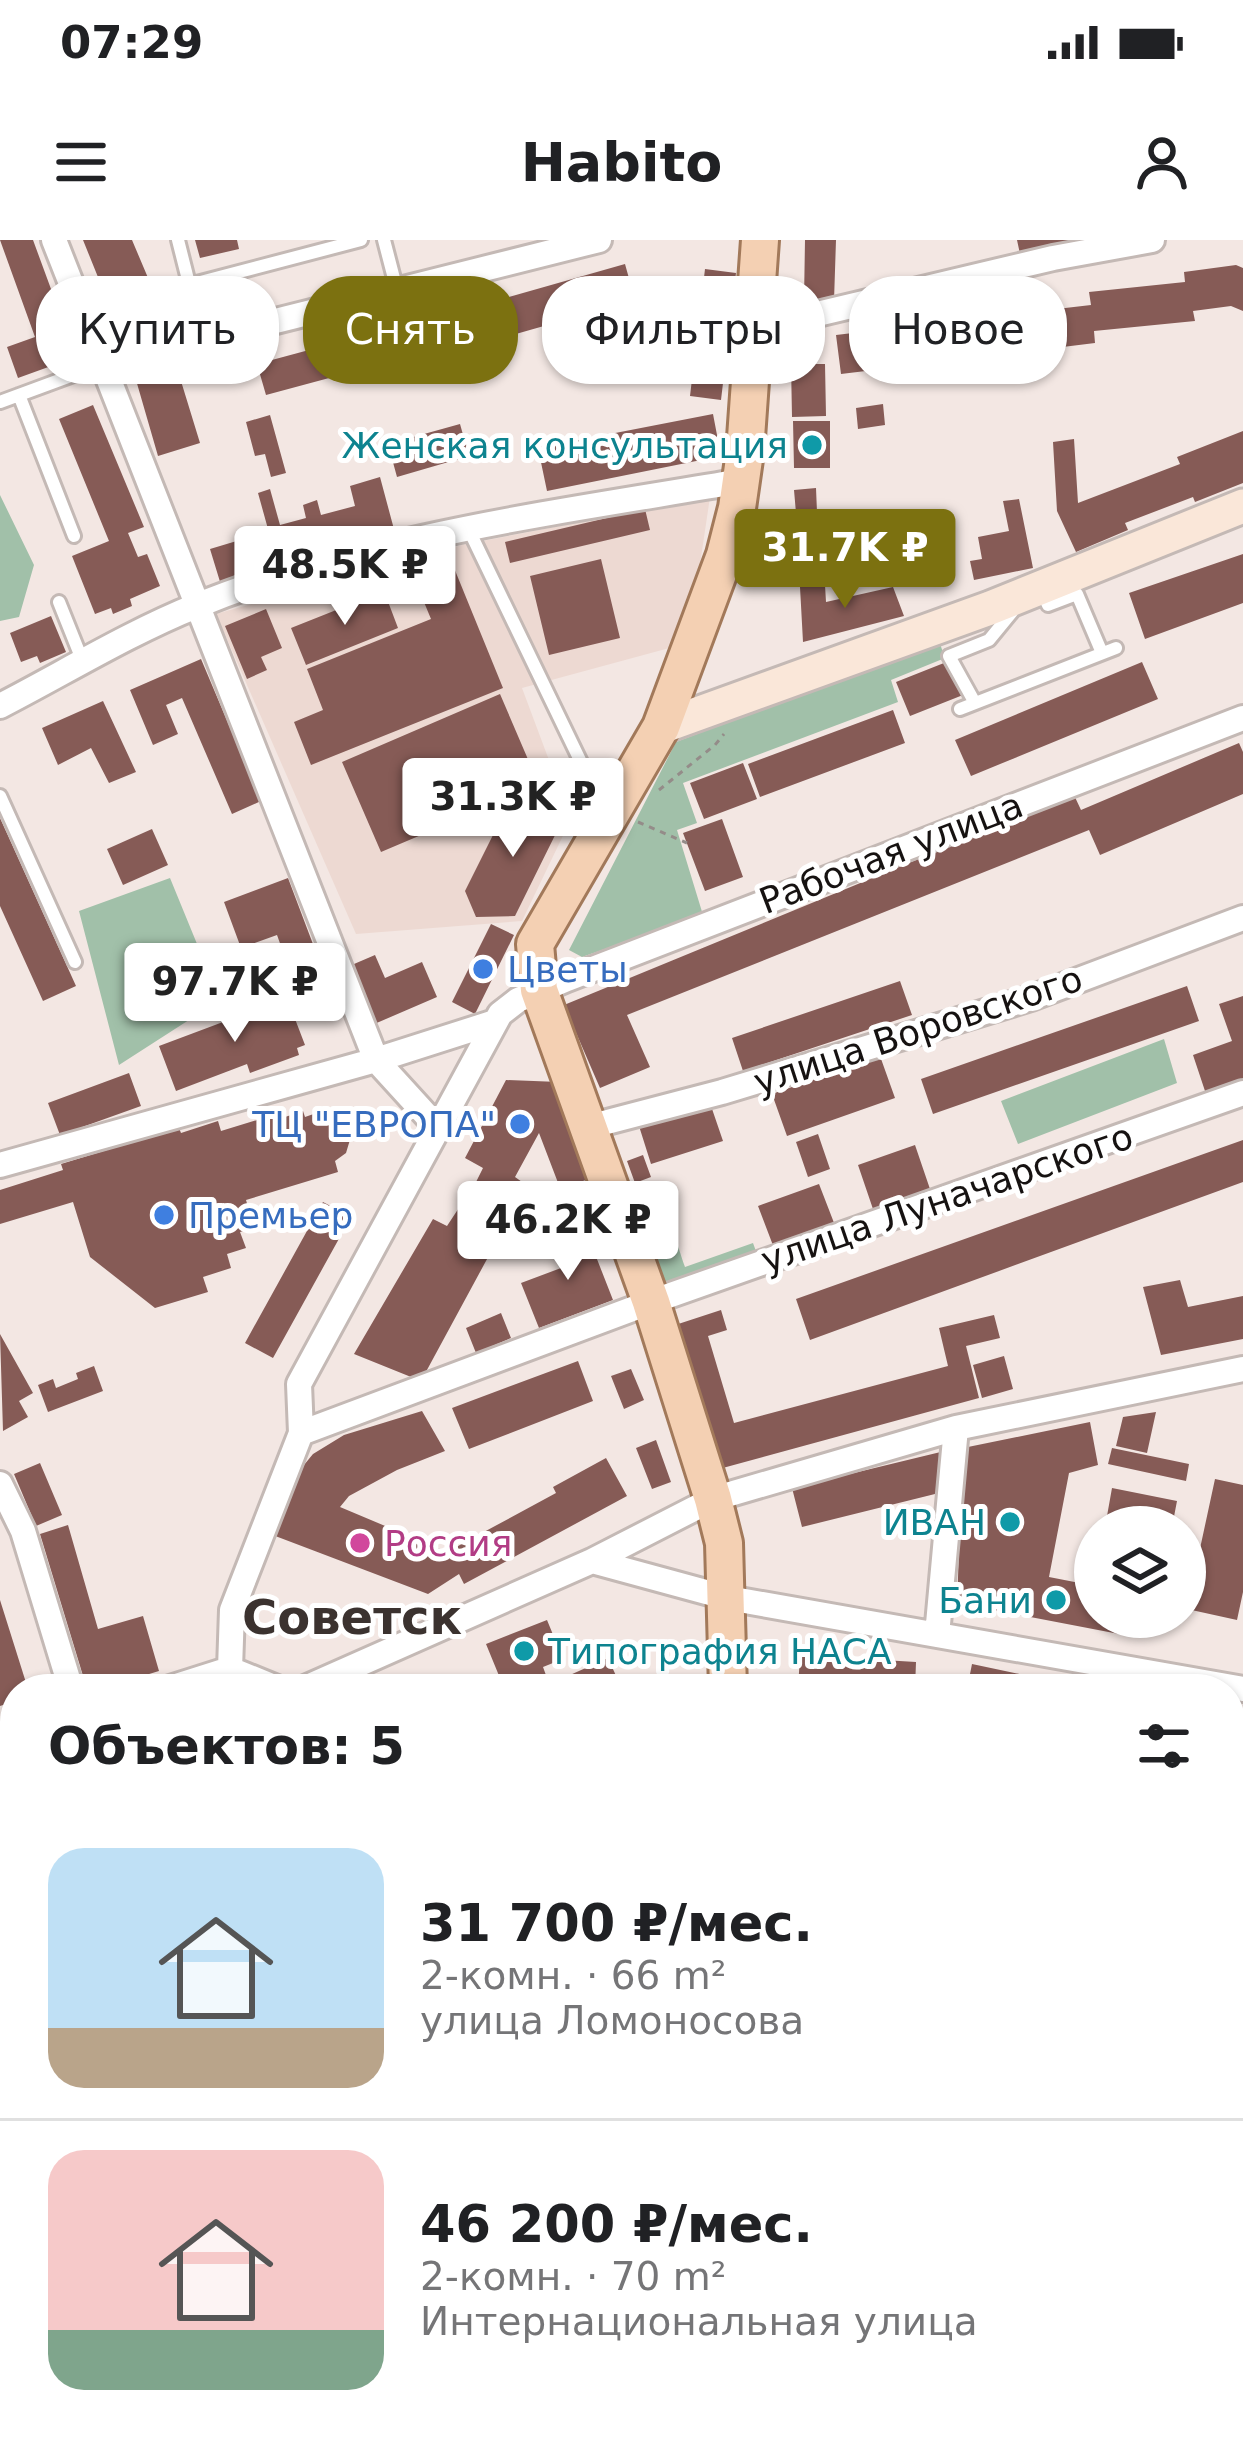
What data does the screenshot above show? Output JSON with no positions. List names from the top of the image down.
{
  "streets": {
    "street": ["Рабочая улица", "улица Воровского", "улица Луначарского"]
  },
  "districts": ["Советск"],
  "places": [
    "Женская консультация",
    "Цветы",
    "ТЦ \"ЕВРОПА\"",
    "Премьер",
    "ИВАН",
    "Россия",
    "Бани",
    "Типография НАСА"
  ],
  "page": {
    "status": "07:29",
    "header": "Habito",
    "chip": [
      "Купить",
      "Снять",
      "Фильтры",
      "Новое"
    ],
    "price": [
      "31.7K ₽",
      "48.5K ₽",
      "31.3K ₽",
      "97.7K ₽",
      "46.2K ₽"
    ],
    "heading": "Объектов: 5",
    "list": [
      {
        "name": "31 700 ₽/мес.",
        "note": "2-комн. · 66 m² · улица Ломоносова"
      },
      {
        "name": "46 200 ₽/мес.",
        "note": "2-комн. · 70 m² · Интернациональная улица"
      }
    ]
  }
}
